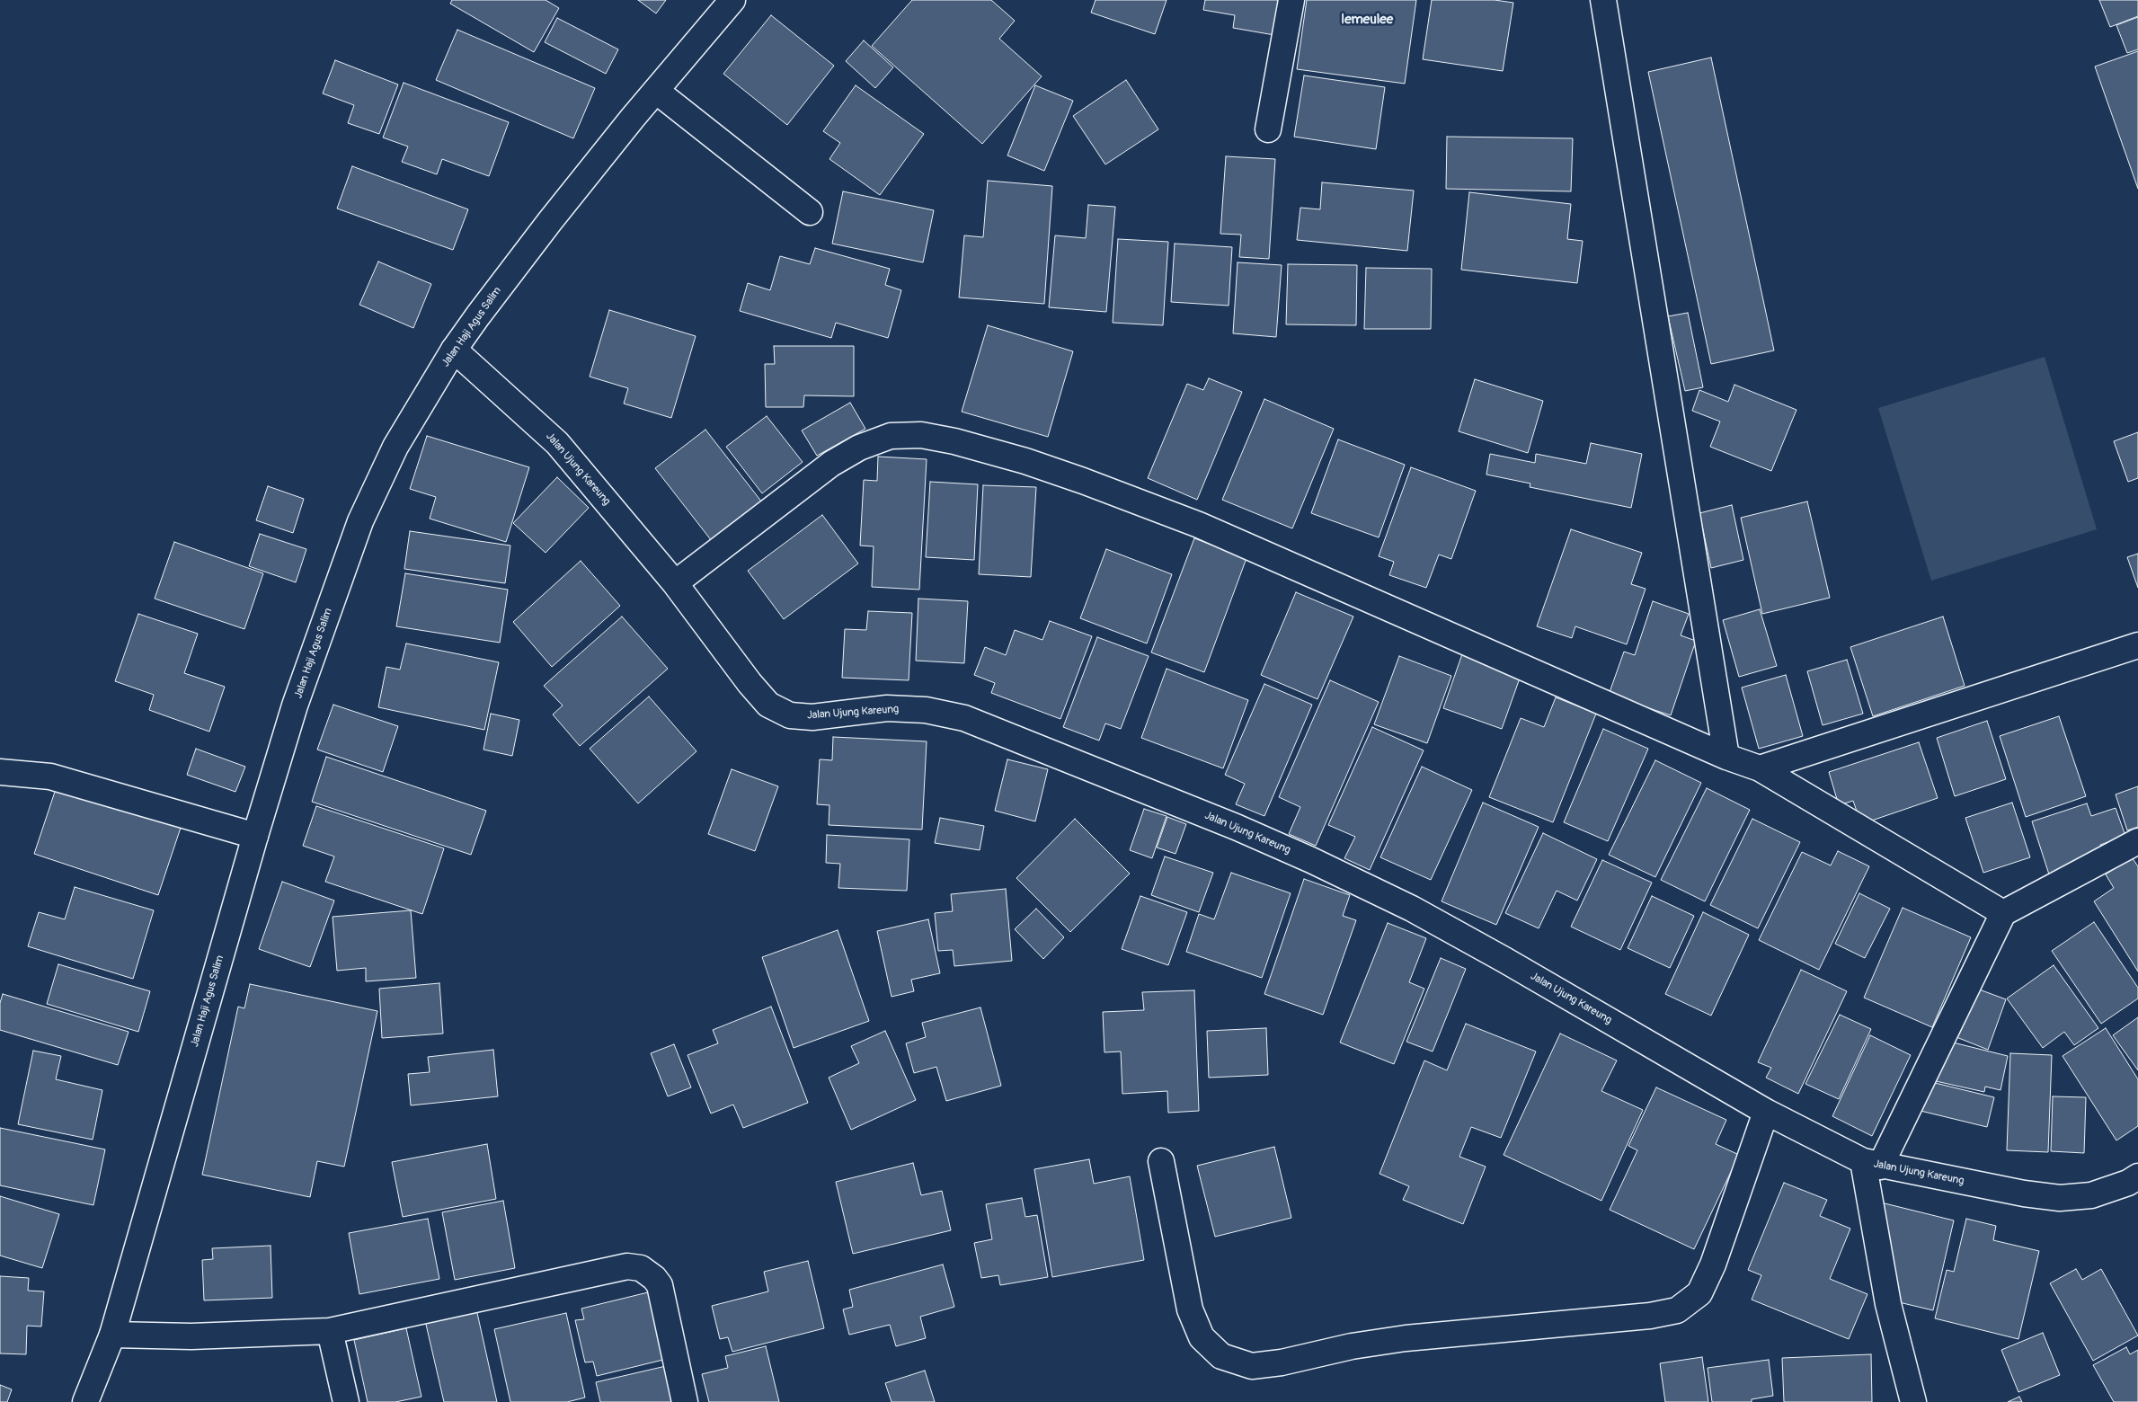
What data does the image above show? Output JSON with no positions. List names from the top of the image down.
{
  "streets": {
    "street": ["Jalan Haji Agus Salim", "Jalan Ujung Kareung"]
  },
  "crossings": [
    ["Jalan Haji Agus Salim", "Jalan Ujung Kareung"]
  ],
  "districts": ["Iemeulee"]
}
